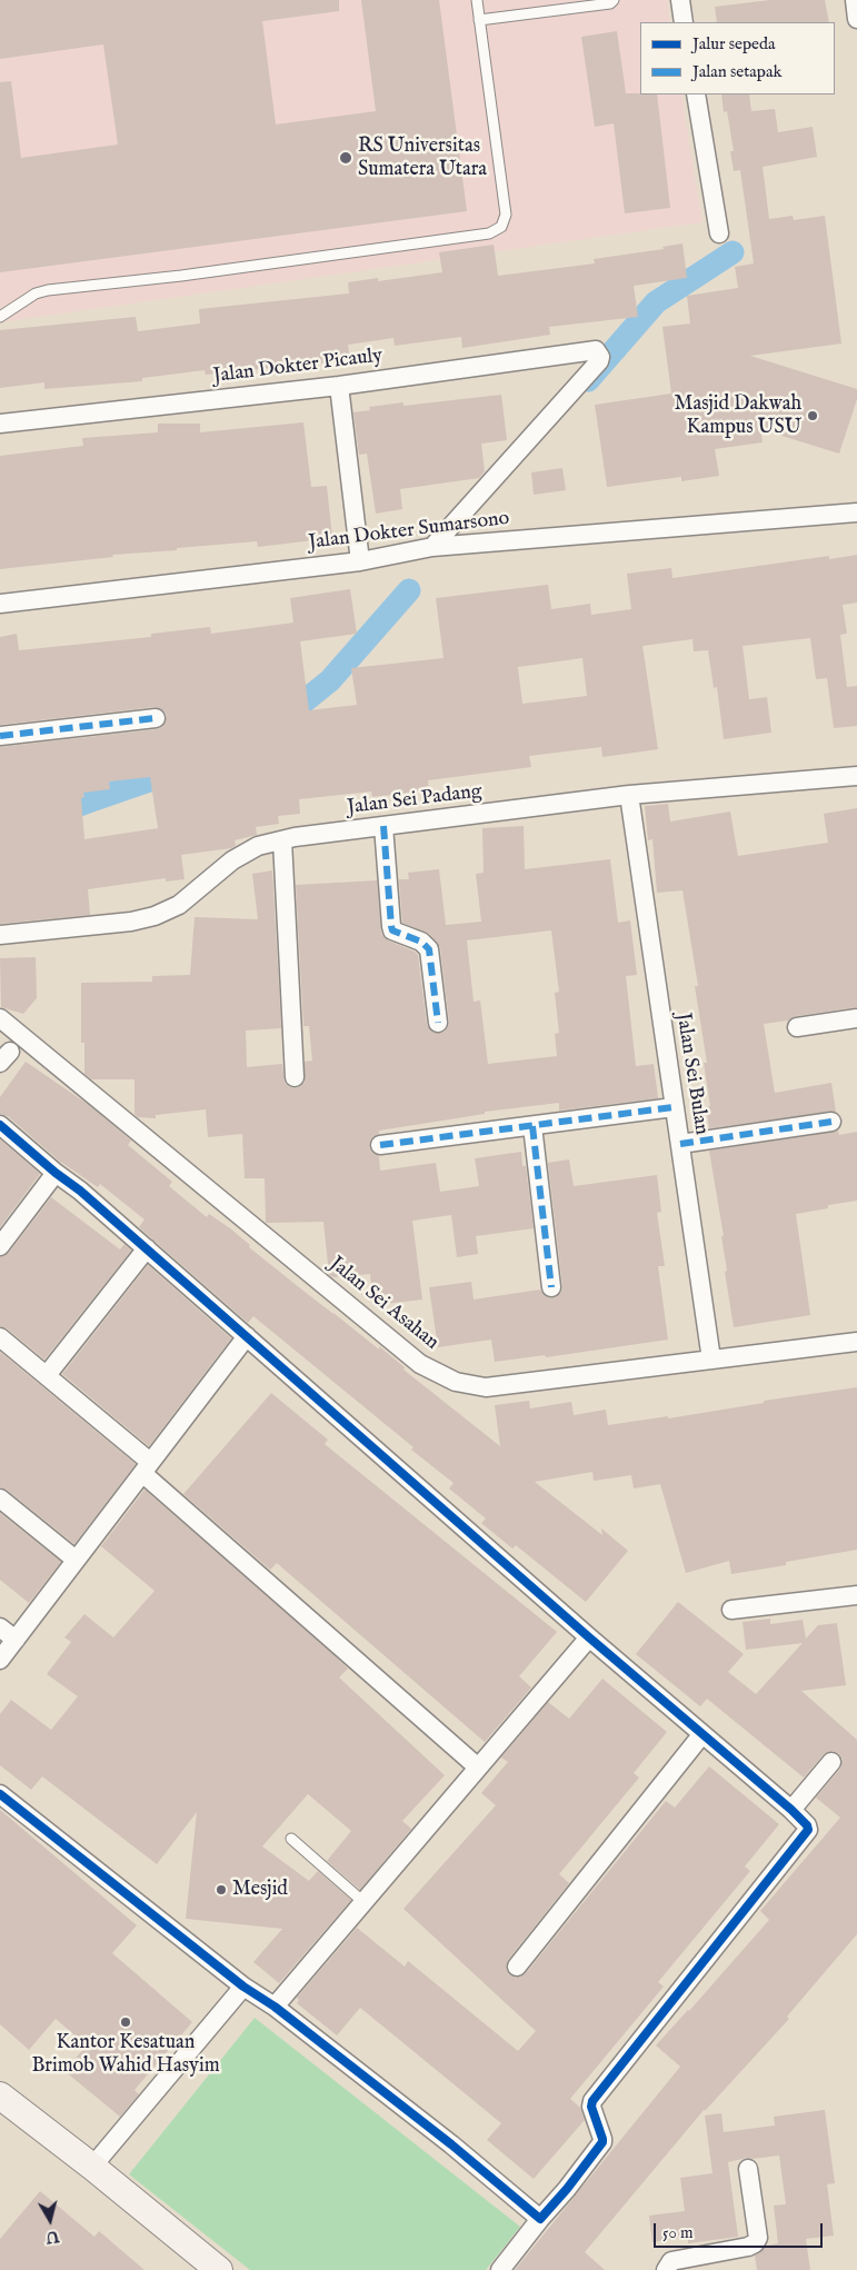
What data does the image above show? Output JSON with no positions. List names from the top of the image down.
{
  "streets": {
    "street": [
      "Jalan Dokter Picauly",
      "Jalan Dokter Sumarsono",
      "Jalan Sei Padang",
      "Jalan Sei Bulan",
      "Jalan Sei Asahan"
    ]
  },
  "crossings": [
    ["Jalan Dokter Picauly", "Jalan Dokter Sumarsono"],
    ["Jalan Sei Padang", "Jalan Sei Bulan"],
    ["Jalan Sei Bulan", "Jalan Sei Asahan"]
  ],
  "places": [
    "RS Universitas Sumatera Utara",
    "Masjid Dakwah Kampus USU",
    "Mesjid",
    "Kantor Kesatuan Brimob Wahid Hasyim"
  ],
  "legend": ["Jalur sepeda", "Jalan setapak"],
  "scale_bar": "50 m",
  "north": "bottom"
}
